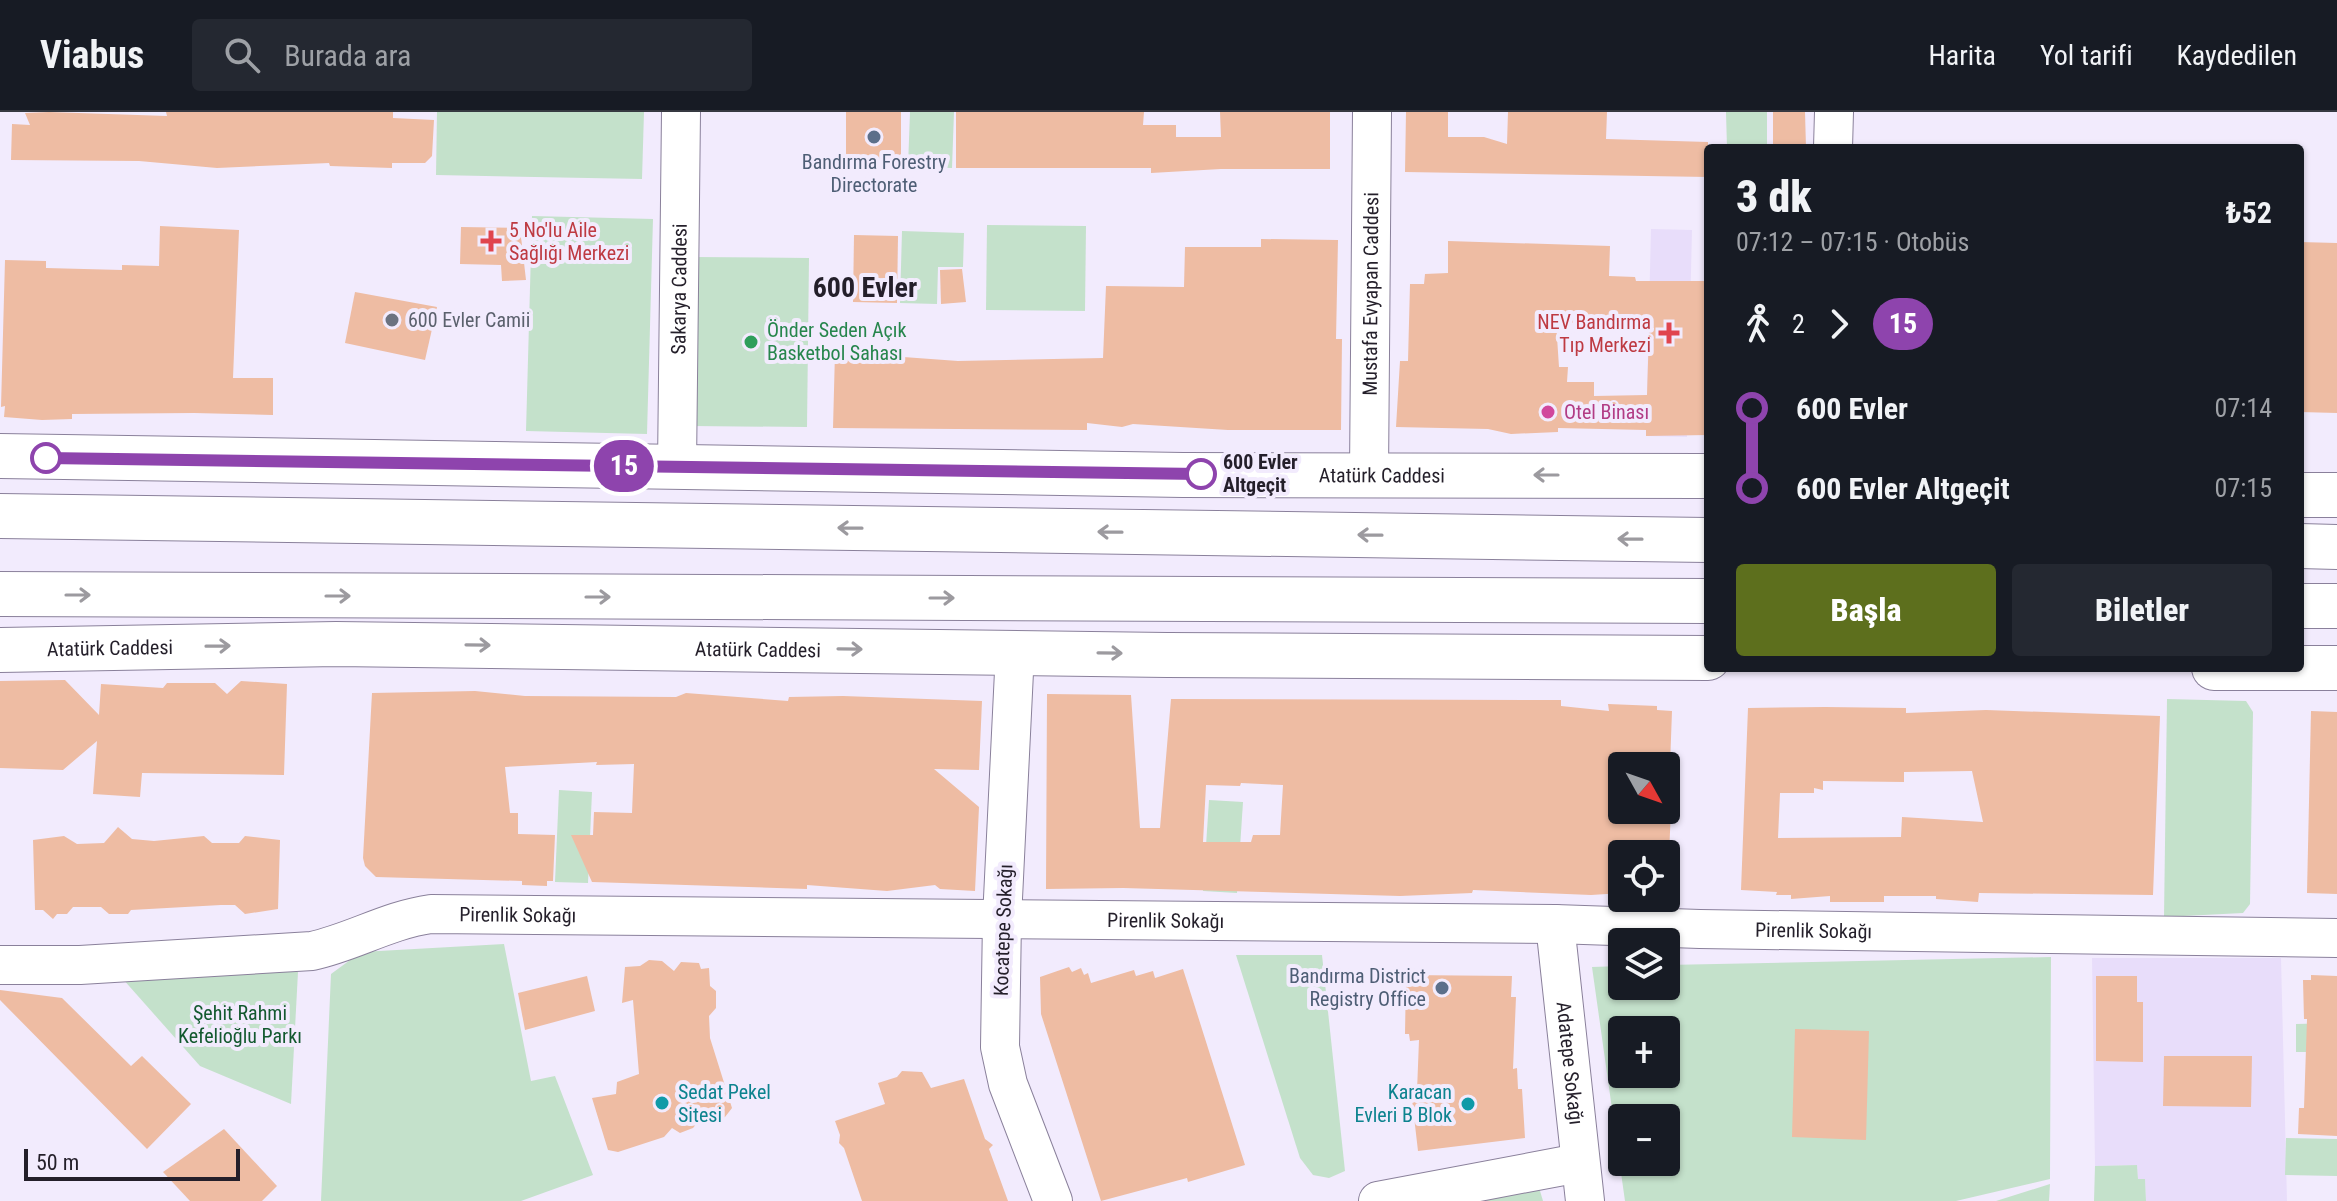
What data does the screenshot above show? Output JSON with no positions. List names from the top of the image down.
{
  "streets": {
    "main road": ["Atatürk Caddesi"],
    "street": [
      "Sakarya Caddesi",
      "Mustafa Evyapan Caddesi",
      "Pirenlik Sokağı",
      "Kocatepe Sokağı",
      "Adatepe Sokağı"
    ]
  },
  "crossings": [
    ["Sakarya Caddesi", "Atatürk Caddesi"],
    ["Mustafa Evyapan Caddesi", "Atatürk Caddesi"],
    ["Atatürk Caddesi", "Kocatepe Sokağı"],
    ["Pirenlik Sokağı", "Kocatepe Sokağı"],
    ["Pirenlik Sokağı", "Adatepe Sokağı"]
  ],
  "districts": ["600 Evler"],
  "parks": ["Şehit Rahmi Kefelioğlu Parkı"],
  "places": {
    "other": [
      "Bandırma Forestry Directorate",
      "600 Evler Camii",
      "Önder Seden Açık Basketbol Sahası",
      "Otel Binası",
      "600 Evler Altgeçit",
      "Bandırma District Registry Office",
      "Sedat Pekel Sitesi",
      "Karacan Evleri B Blok"
    ],
    "health": ["5 No'lu Aile Sağlığı Merkezi", "NEV Bandırma Tıp Merkezi"]
  },
  "lines": ["bus line 15"],
  "scale_bar": "50 m",
  "north": "bottom right",
  "page": {
    "header": "Viabus",
    "search": "Burada ara",
    "nav": ["Harita", "Yol tarifi", "Kaydedilen"],
    "on_map": "15",
    "heading": ["3 dk", "07:12 – 07:15 · Otobüs", "₺52"],
    "legs": ["2", "15"],
    "list": [
      {
        "name": "600 Evler",
        "value": "07:14"
      },
      {
        "name": "600 Evler Altgeçit",
        "value": "07:15"
      }
    ],
    "buttons": ["Başla", "Biletler"],
    "map_buttons": ["+", "−"],
    "scale": "50 m"
  }
}
